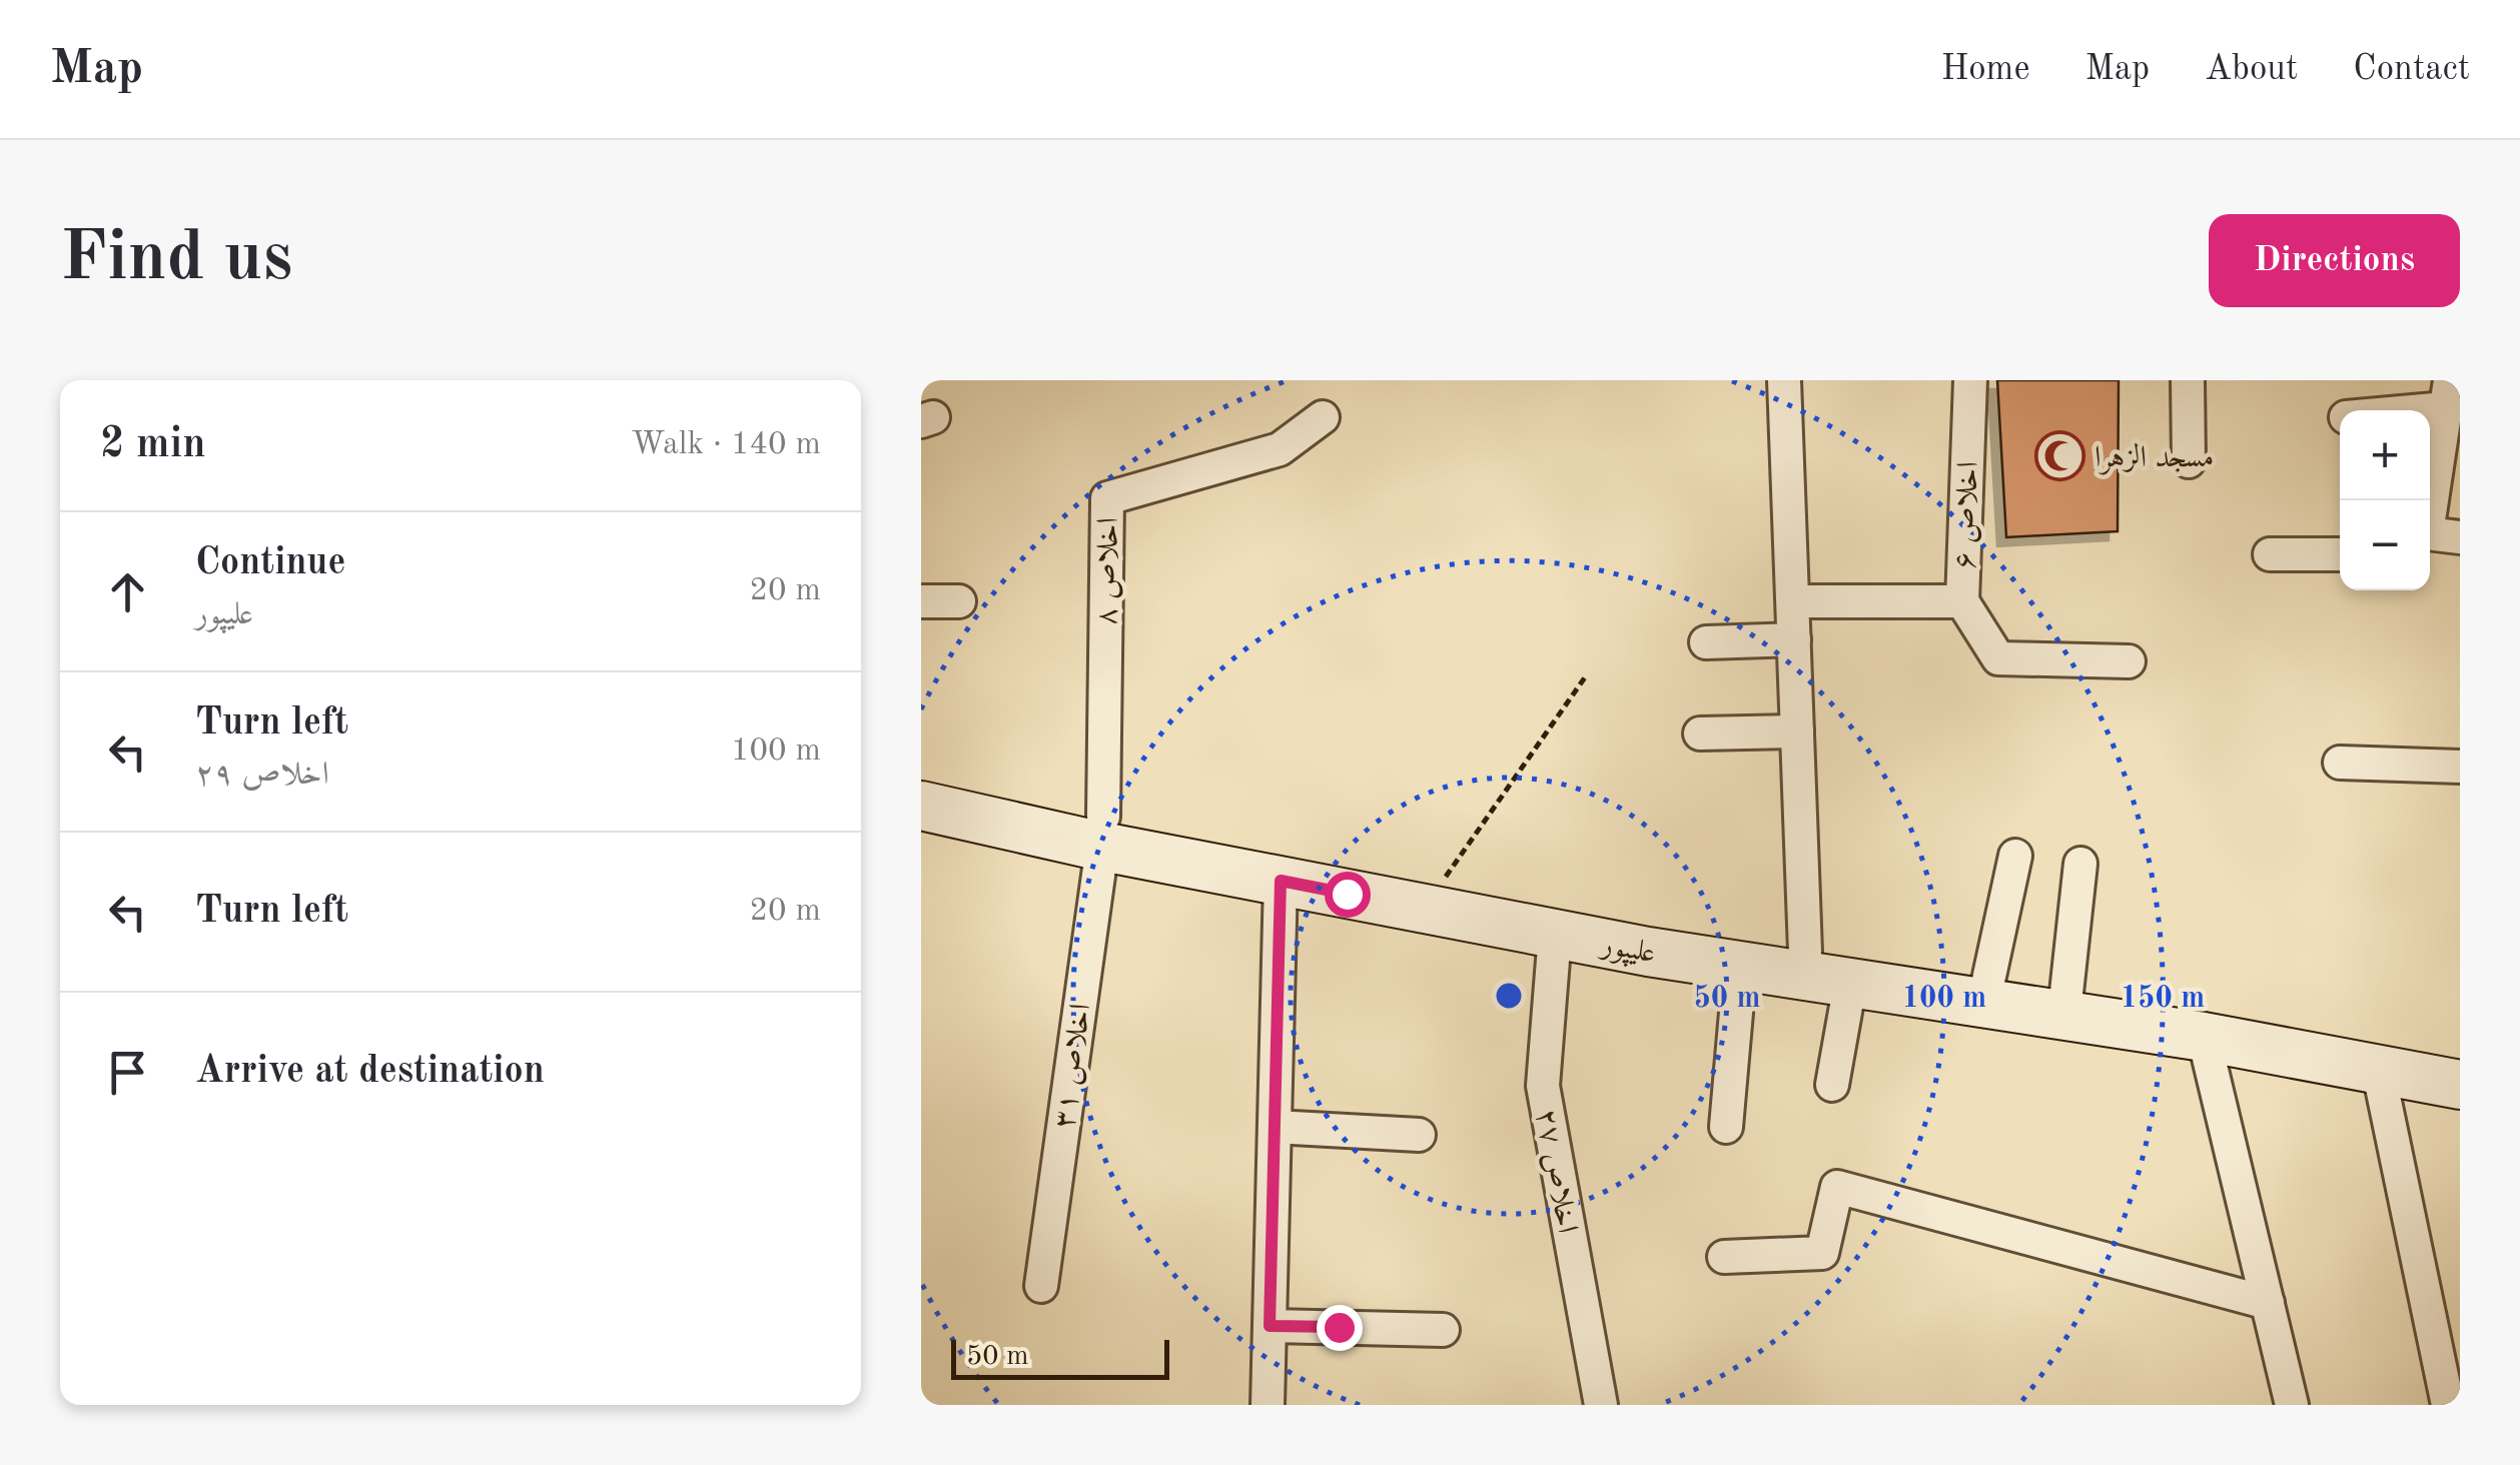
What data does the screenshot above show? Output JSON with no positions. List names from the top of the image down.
{
  "streets": {
    "main road": ["علیپور"],
    "street": [
      "اخلاص ۶",
      "اخلاص ۸",
      "اخلاص ۳۱",
      "اخلاص ۲۷"
    ]
  },
  "crossings": [
    ["اخلاص ۸", "علیپور"],
    ["اخلاص ۸", "اخلاص ۳۱"],
    ["علیپور", "اخلاص ۳۱"],
    ["علیپور", "اخلاص ۲۷"]
  ],
  "places": {
    "mosque": ["مسجد الزهرا"]
  },
  "scale_bar": "50 m",
  "page": {
    "header": "Map",
    "nav": [
      "Home",
      "Map",
      "About",
      "Contact"
    ],
    "buttons": "Directions",
    "title": "Find us",
    "heading": ["2 min", "Walk · 140 m"],
    "map_buttons": ["+", "−"],
    "list": [
      ["Continue", "علیپور", "20 m"],
      ["Turn left", "اخلاص ۲۹", "100 m"],
      ["Turn left", "20 m"],
      "Arrive at destination"
    ],
    "scale": "50 m"
  },
  "rings": ["50 m", "100 m", "150 m"]
}
